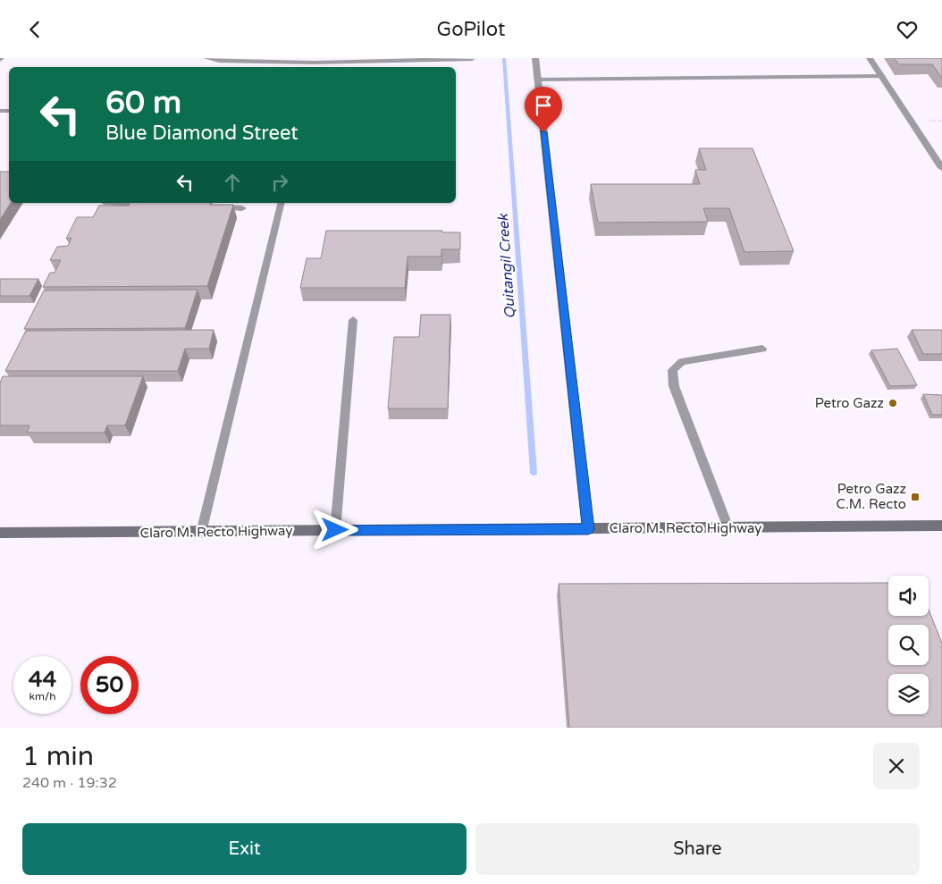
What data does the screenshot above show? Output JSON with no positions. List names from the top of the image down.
{
  "streets": {
    "main road": ["Claro M. Recto Highway"]
  },
  "water": ["Quitangil Creek"],
  "places": {
    "other": ["Petro Gazz"],
    "transit": ["Petro Gazz C.M. Recto"]
  },
  "page": {
    "header": "GoPilot",
    "turn": ["60 m", "Blue Diamond Street"],
    "speed": "44 km/h",
    "limit": "50",
    "heading": ["1 min", "240 m · 19:32"],
    "buttons": ["Exit", "Share"]
  }
}
